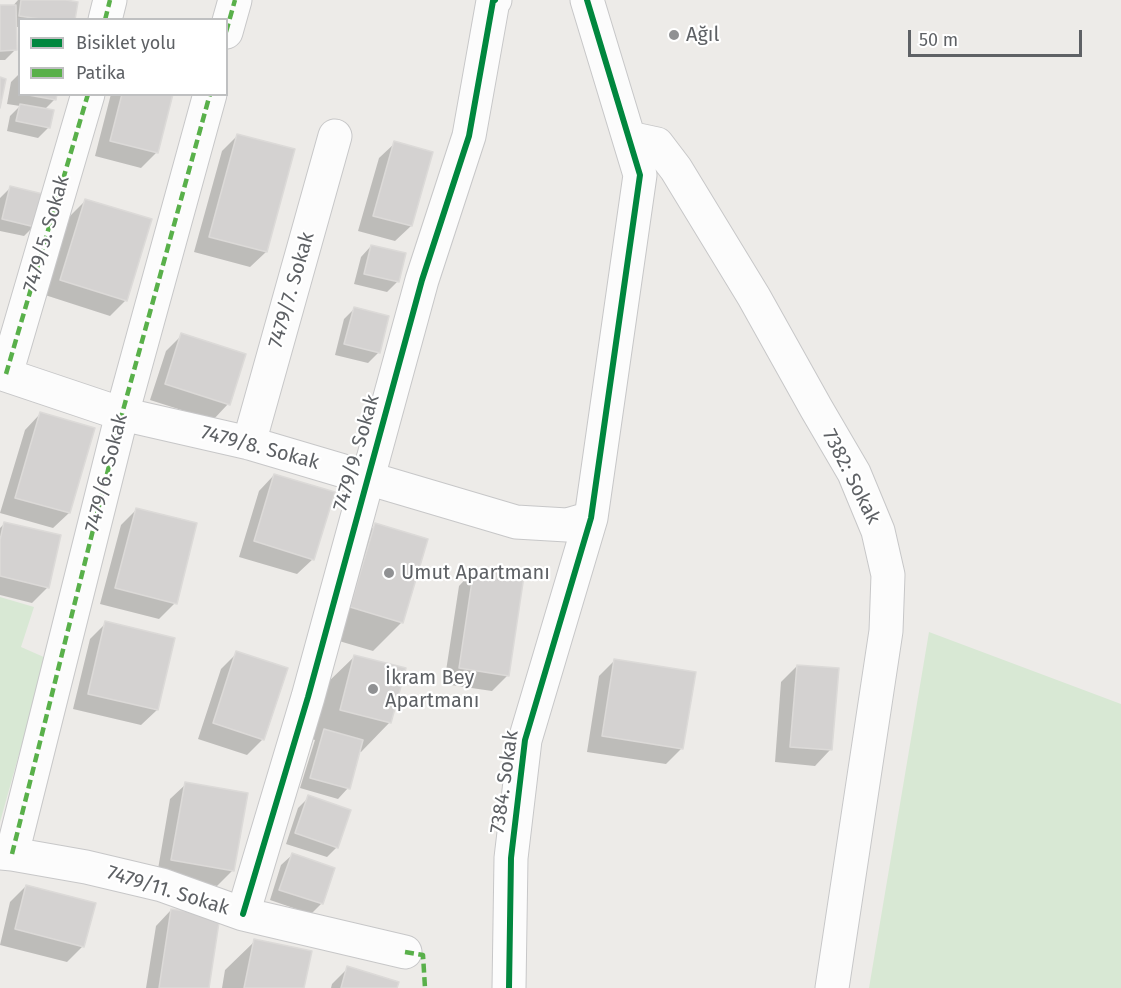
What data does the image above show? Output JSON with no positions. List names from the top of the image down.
{
  "streets": {
    "street": [
      "7479/5. Sokak",
      "7479/7. Sokak",
      "7479/8. Sokak",
      "7479/9. Sokak",
      "7479/6. Sokak",
      "7382: Sokak",
      "7384. Sokak",
      "7479/11. Sokak"
    ]
  },
  "crossings": [
    ["7479/5. Sokak", "7479/8. Sokak"],
    ["7479/7. Sokak", "7479/8. Sokak"],
    ["7479/8. Sokak", "7479/9. Sokak"],
    ["7479/8. Sokak", "7479/6. Sokak"],
    ["7479/8. Sokak", "7384. Sokak"],
    ["7479/9. Sokak", "7479/11. Sokak"],
    ["7479/6. Sokak", "7479/11. Sokak"]
  ],
  "places": ["Ağıl", "Umut Apartmanı", "İkram Bey Apartmanı"],
  "legend": ["Bisiklet yolu", "Patika"],
  "scale_bar": "50 m"
}
